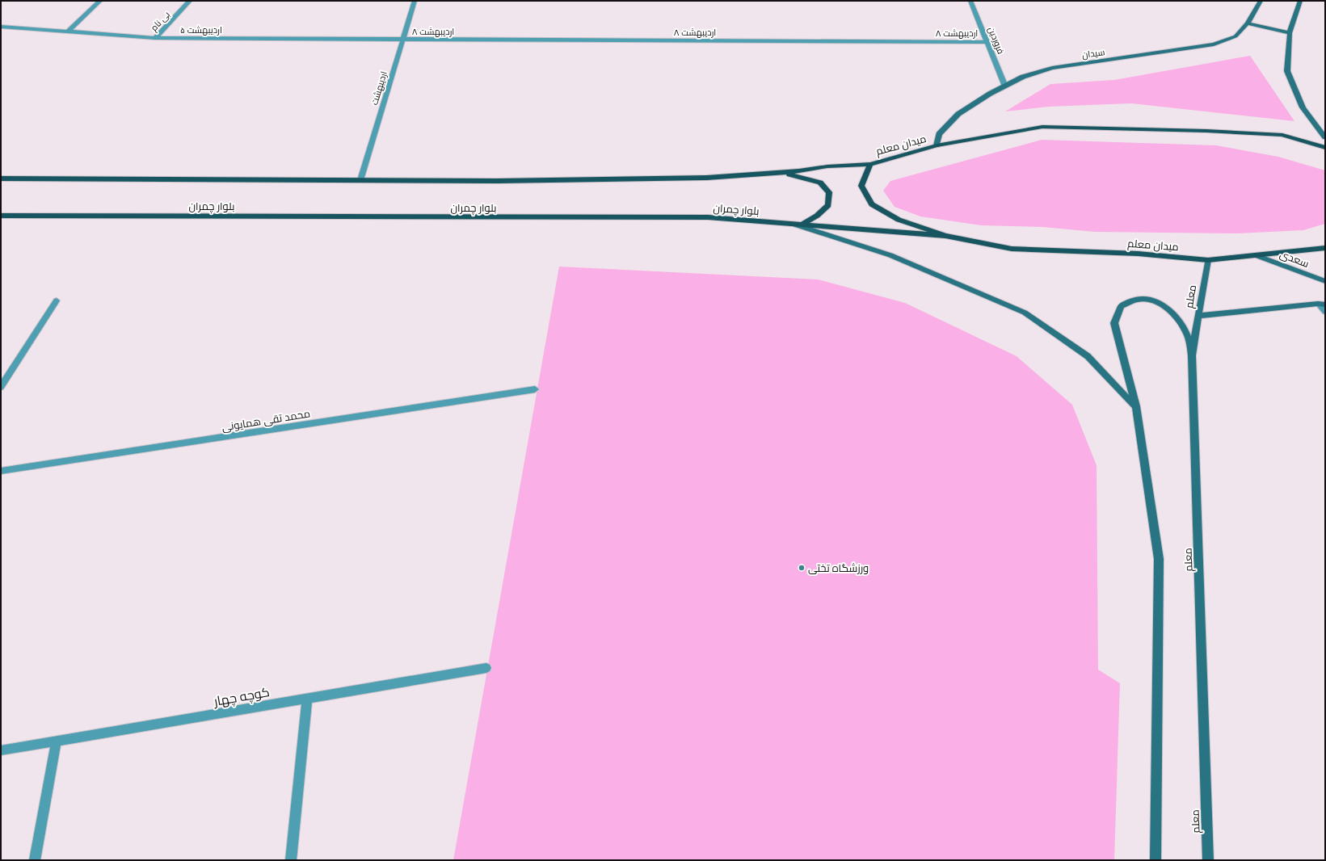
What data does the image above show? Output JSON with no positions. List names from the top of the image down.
{
  "streets": {
    "main road": [
      "سیدان",
      "میدان معلم",
      "بلوار چمران",
      "سعدی",
      "معلم"
    ],
    "street": [
      "بی نام",
      "اردیبهشت ۵",
      "اردیبهشت ۸",
      "فروردین",
      "اردیبهشت",
      "محمد تقی همایونی",
      "کوچه چهار"
    ]
  },
  "crossings": [
    ["بی نام", "اردیبهشت ۵"],
    ["اردیبهشت ۵", "اردیبهشت ۸"],
    ["اردیبهشت ۵", "اردیبهشت"],
    ["اردیبهشت ۸", "فروردین"],
    ["اردیبهشت ۸", "اردیبهشت"],
    ["فروردین", "سیدان"],
    ["سیدان", "میدان معلم"],
    ["میدان معلم", "بلوار چمران"],
    ["میدان معلم", "سعدی"],
    ["میدان معلم", "معلم"]
  ],
  "places": ["ورزشگاه تختی"]
}
